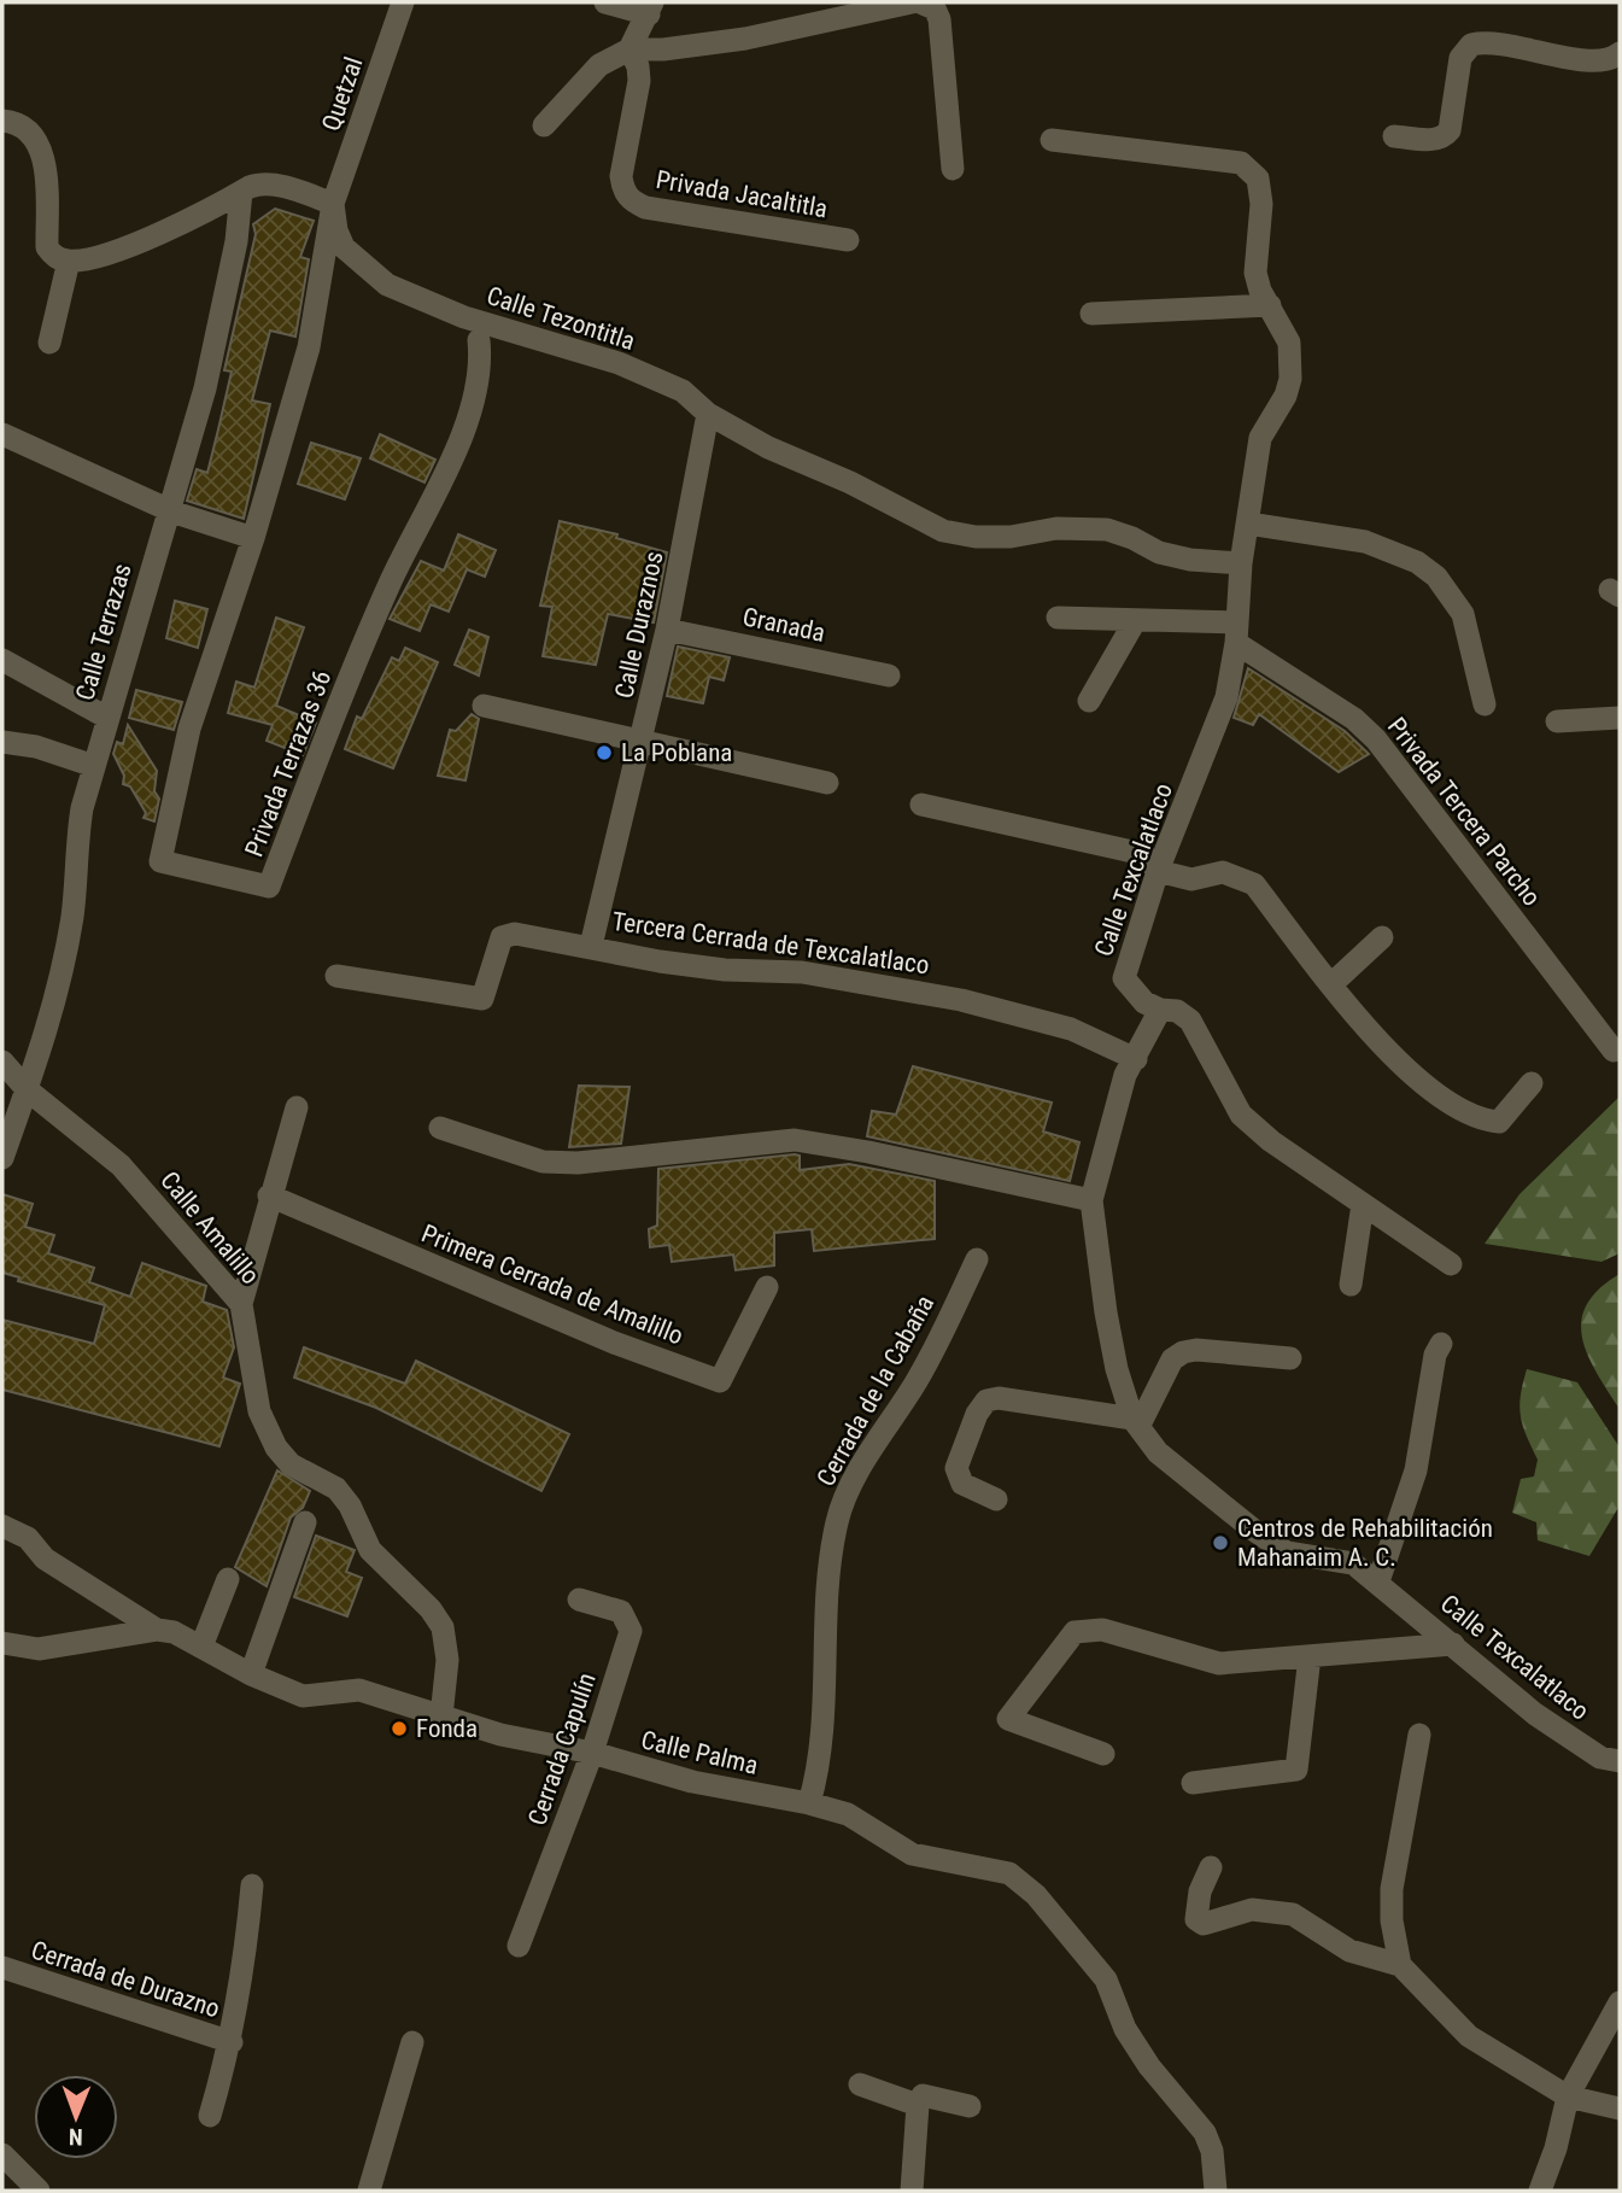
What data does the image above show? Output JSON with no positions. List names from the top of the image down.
{
  "streets": {
    "street": [
      "Quetzal",
      "Privada Jacaltitla",
      "Calle Tezontitla",
      "Calle Duraznos",
      "Granada",
      "Calle Terrazas",
      "Privada Terrazas 36",
      "Privada Tercera Parcho",
      "Calle Texcalatlaco",
      "Tercera Cerrada de Texcalatlaco",
      "Calle Amalillo",
      "Primera Cerrada de Amalillo",
      "Cerrada de la Cabaña",
      "Cerrada Capulín",
      "Calle Palma",
      "Cerrada de Durazno"
    ]
  },
  "crossings": [
    ["Quetzal", "Calle Tezontitla"],
    ["Quetzal", "Privada Terrazas 36"],
    ["Calle Tezontitla", "Calle Duraznos"],
    ["Calle Tezontitla", "Privada Terrazas 36"],
    ["Calle Tezontitla", "Calle Texcalatlaco"],
    ["Calle Duraznos", "Granada"],
    ["Calle Duraznos", "Tercera Cerrada de Texcalatlaco"],
    ["Calle Terrazas", "Calle Amalillo"],
    ["Privada Tercera Parcho", "Calle Texcalatlaco"],
    ["Calle Texcalatlaco", "Tercera Cerrada de Texcalatlaco"],
    ["Calle Amalillo", "Calle Palma"],
    ["Cerrada de la Cabaña", "Calle Palma"],
    ["Cerrada Capulín", "Calle Palma"]
  ],
  "places": ["La Poblana", "Centros de Rehabilitación Mahanaim A. C.", "Fonda"],
  "north": "bottom"
}
